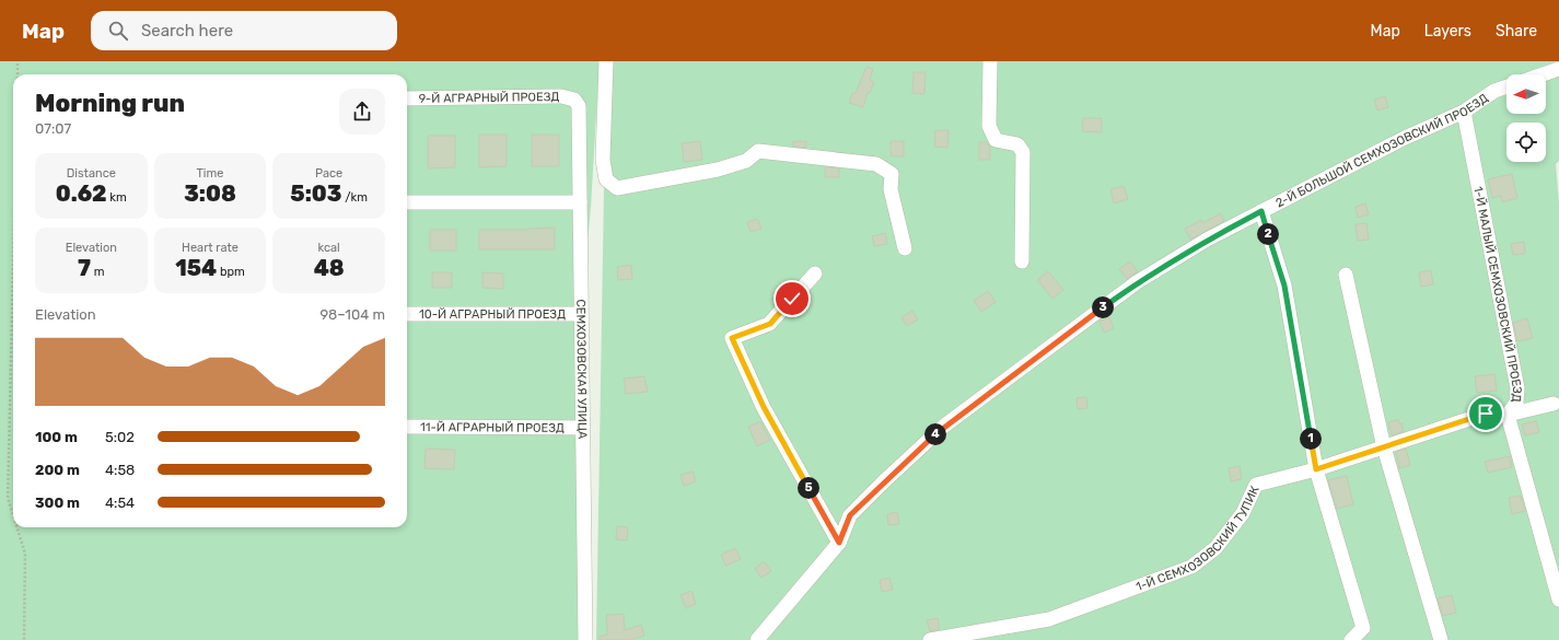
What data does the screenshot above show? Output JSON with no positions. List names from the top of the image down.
{
  "streets": {
    "street": [
      "9-Й АГРАРНЫЙ ПРОЕЗД",
      "2-Й БОЛЬШОЙ СЕМХОЗОВСКИЙ ПРОЕЗД",
      "1-Й МАЛЫЙ СЕМХОЗОВСКИЙ ПРОЕЗД",
      "10-Й АГРАРНЫЙ ПРОЕЗД",
      "СЕМХОЗОВСКАЯ УЛИЦА",
      "11-Й АГРАРНЫЙ ПРОЕЗД",
      "1-Й СЕМХОЗОВСКИЙ ТУПИК"
    ]
  },
  "crossings": [
    ["9-Й АГРАРНЫЙ ПРОЕЗД", "СЕМХОЗОВСКАЯ УЛИЦА"],
    ["2-Й БОЛЬШОЙ СЕМХОЗОВСКИЙ ПРОЕЗД", "1-Й МАЛЫЙ СЕМХОЗОВСКИЙ ПРОЕЗД"],
    ["1-Й МАЛЫЙ СЕМХОЗОВСКИЙ ПРОЕЗД", "1-Й СЕМХОЗОВСКИЙ ТУПИК"],
    ["10-Й АГРАРНЫЙ ПРОЕЗД", "СЕМХОЗОВСКАЯ УЛИЦА"],
    ["СЕМХОЗОВСКАЯ УЛИЦА", "11-Й АГРАРНЫЙ ПРОЕЗД"]
  ],
  "north": "left",
  "page": {
    "header": "Map",
    "search": "Search here",
    "nav": ["Map", "Layers", "Share"],
    "heading": ["Morning run", "07:07"],
    "stats": [
      ["Distance", "0.62 km"],
      ["Time", "3:08"],
      ["Pace", "5:03 /km"],
      ["Elevation", "7 m"],
      ["Heart rate", "154 bpm"],
      ["kcal", "48"]
    ],
    "pins": [
      "2",
      "3",
      "4",
      "1",
      "5"
    ],
    "chart": ["Elevation", "98–104 m"],
    "list": [
      {
        "name": "100 m",
        "note": "5:02"
      },
      {
        "name": "200 m",
        "note": "4:58"
      },
      {
        "name": "300 m",
        "note": "4:54"
      }
    ]
  }
}
